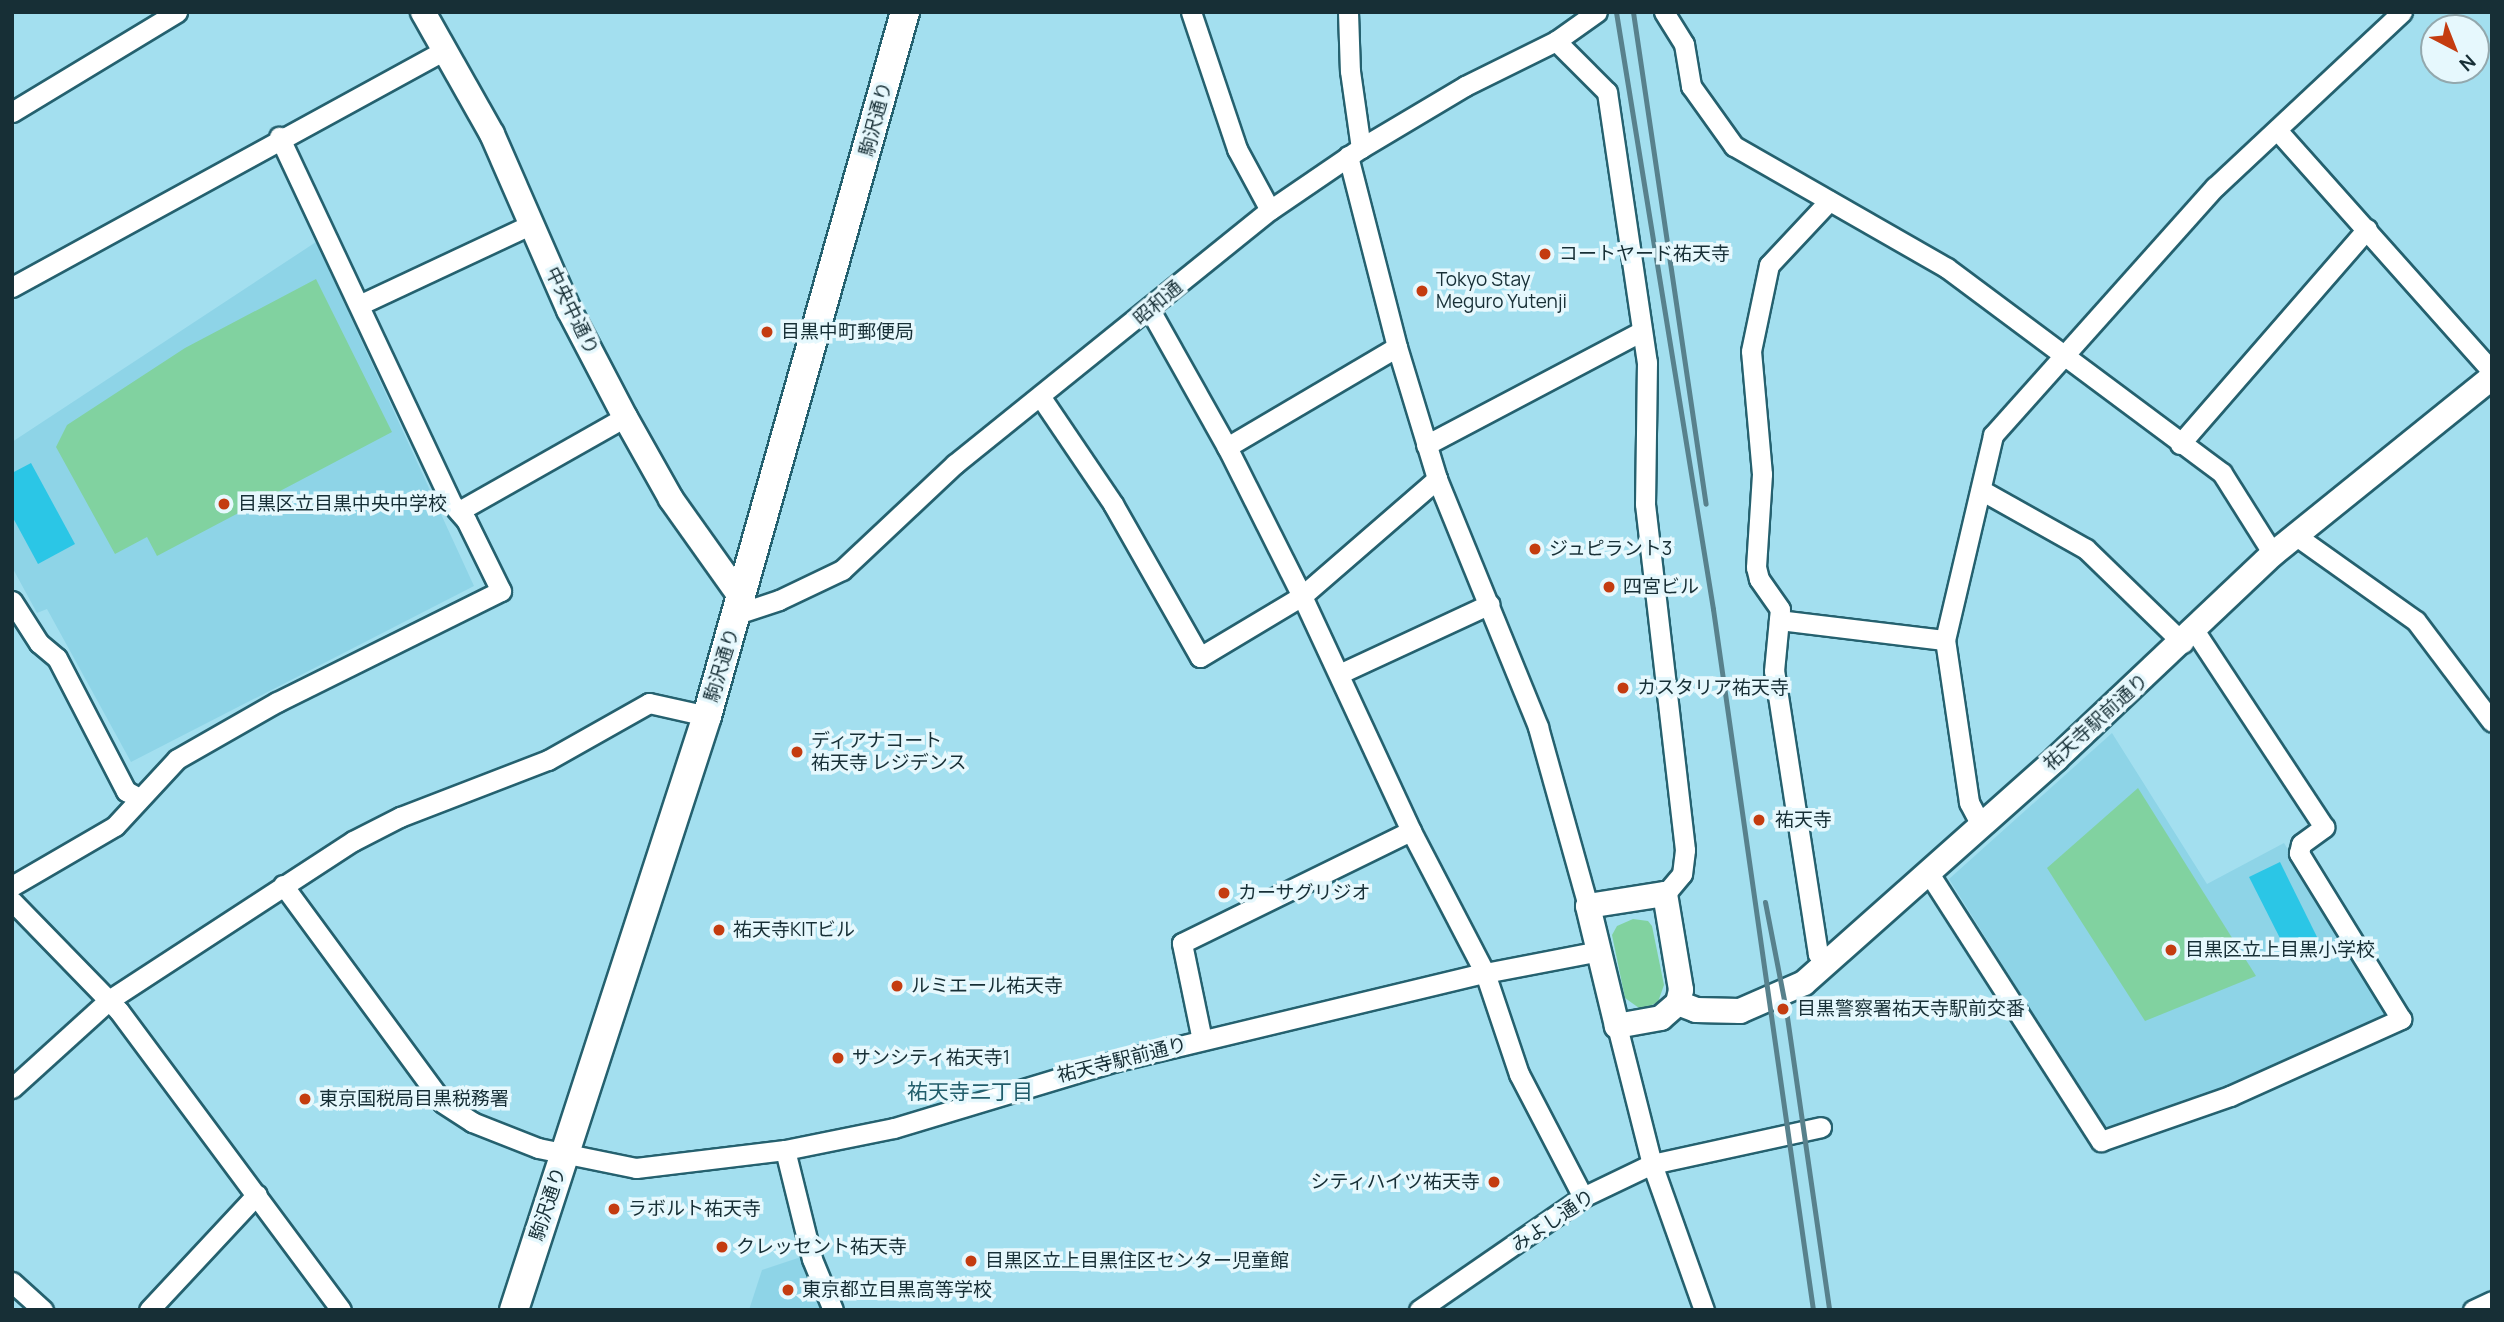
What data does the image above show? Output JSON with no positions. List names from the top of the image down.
{
  "streets": {
    "main road": ["駒沢通り"],
    "street": [
      "昭和通",
      "中央中通り",
      "祐天寺駅前通り",
      "みよし通り"
    ]
  },
  "crossings": [
    ["駒沢通り", "昭和通"],
    ["駒沢通り", "中央中通り"],
    ["駒沢通り", "祐天寺駅前通り"],
    ["昭和通", "中央中通り"]
  ],
  "districts": ["祐天寺二丁目"],
  "places": [
    "コートヤード祐天寺",
    "Tokyo Stay Meguro Yutenji",
    "目黒中町郵便局",
    "目黒区立目黒中央中学校",
    "ジュピラント3",
    "四宮ビル",
    "カスタリア祐天寺",
    "ディアナコート 祐天寺 レジデンス",
    "祐天寺",
    "カーサグリジオ",
    "祐天寺KITビル",
    "目黒区立上目黒小学校",
    "ルミエール祐天寺",
    "目黒警察署祐天寺駅前交番",
    "サンシティ祐天寺1",
    "東京国税局目黒税務署",
    "シティハイツ祐天寺",
    "ラボルト祐天寺",
    "クレッセント祐天寺",
    "目黒区立上目黒住区センター児童館",
    "東京都立目黒高等学校"
  ],
  "north": "bottom right"
}
